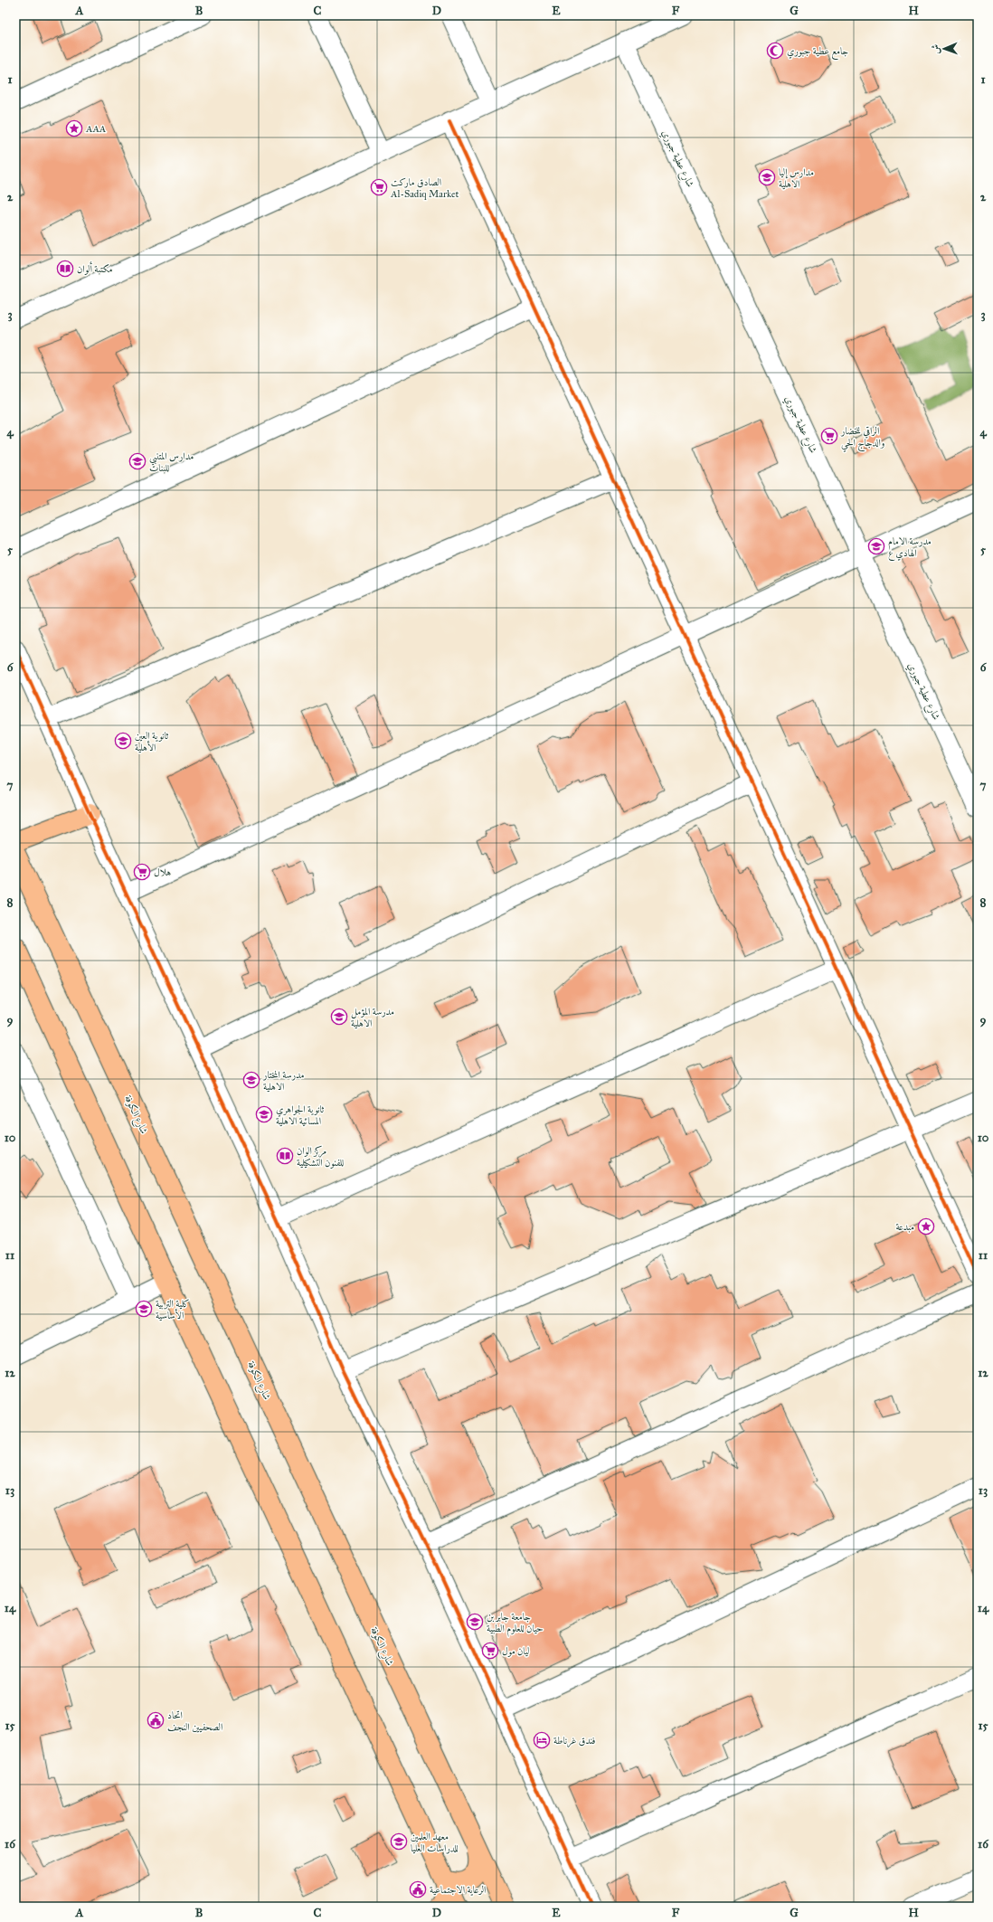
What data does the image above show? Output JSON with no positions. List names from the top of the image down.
{
  "streets": {
    "main road": ["شارع الكوفة"],
    "street": ["شارع عطية جبوري"]
  },
  "places": {
    "mosque": ["جامع عطية جبوري"],
    "place": ["AAA", "مبدعة"],
    "school or university": [
      "مدارس إليا الاهلية",
      "مدارس المتنبي للبنات",
      "مدرسة الامام الهادي ع",
      "ثانوية العين الأهلية",
      "مدرسة المؤمل الاهلية",
      "مدرسة المختار الاهلية",
      "ثانوية الجواهري المسائية الاهلية",
      "كلية التربية الأساسية",
      "جامعة جابر بن حيان للعلوم الطبية",
      "معهد العلمين للدراسات العليا"
    ],
    "supermarket": [
      "الصادق ماركت Al-Sadiq Market",
      "الراقي للخضار والدجاج الحي",
      "هلال",
      "ليان مول"
    ],
    "library": ["مكتبة ألوان", "مركز الوان للفنون التشكيلية"],
    "public building": ["اتحاد الصحفيين النجف", "الرعاية الاجتماعية"],
    "hotel": ["فندق غرناطة"]
  },
  "north": "left",
  "grid": {
    "columns": [
      "A",
      "B",
      "C",
      "D",
      "E",
      "F",
      "G",
      "H"
    ],
    "rows": [
      "1",
      "2",
      "3",
      "4",
      "5",
      "6",
      "7",
      "8",
      "9",
      "10",
      "11",
      "12",
      "13",
      "14",
      "15",
      "16"
    ]
  }
}
